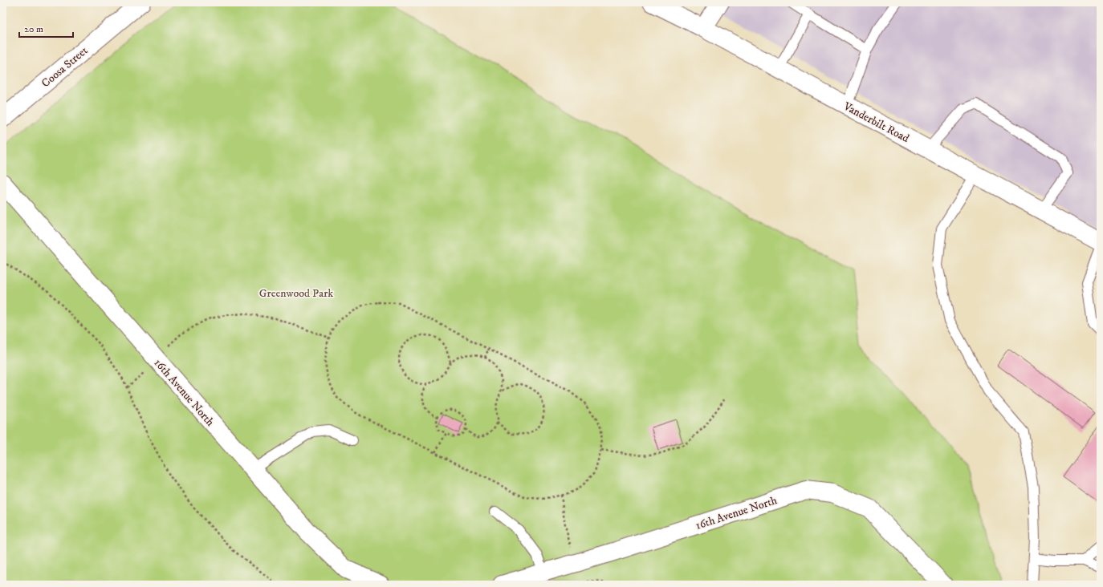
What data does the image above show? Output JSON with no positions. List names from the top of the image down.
{
  "streets": {
    "street": ["Coosa Street", "Vanderbilt Road", "16th Avenue North"]
  },
  "parks": ["Greenwood Park"],
  "scale_bar": "20 m"
}
